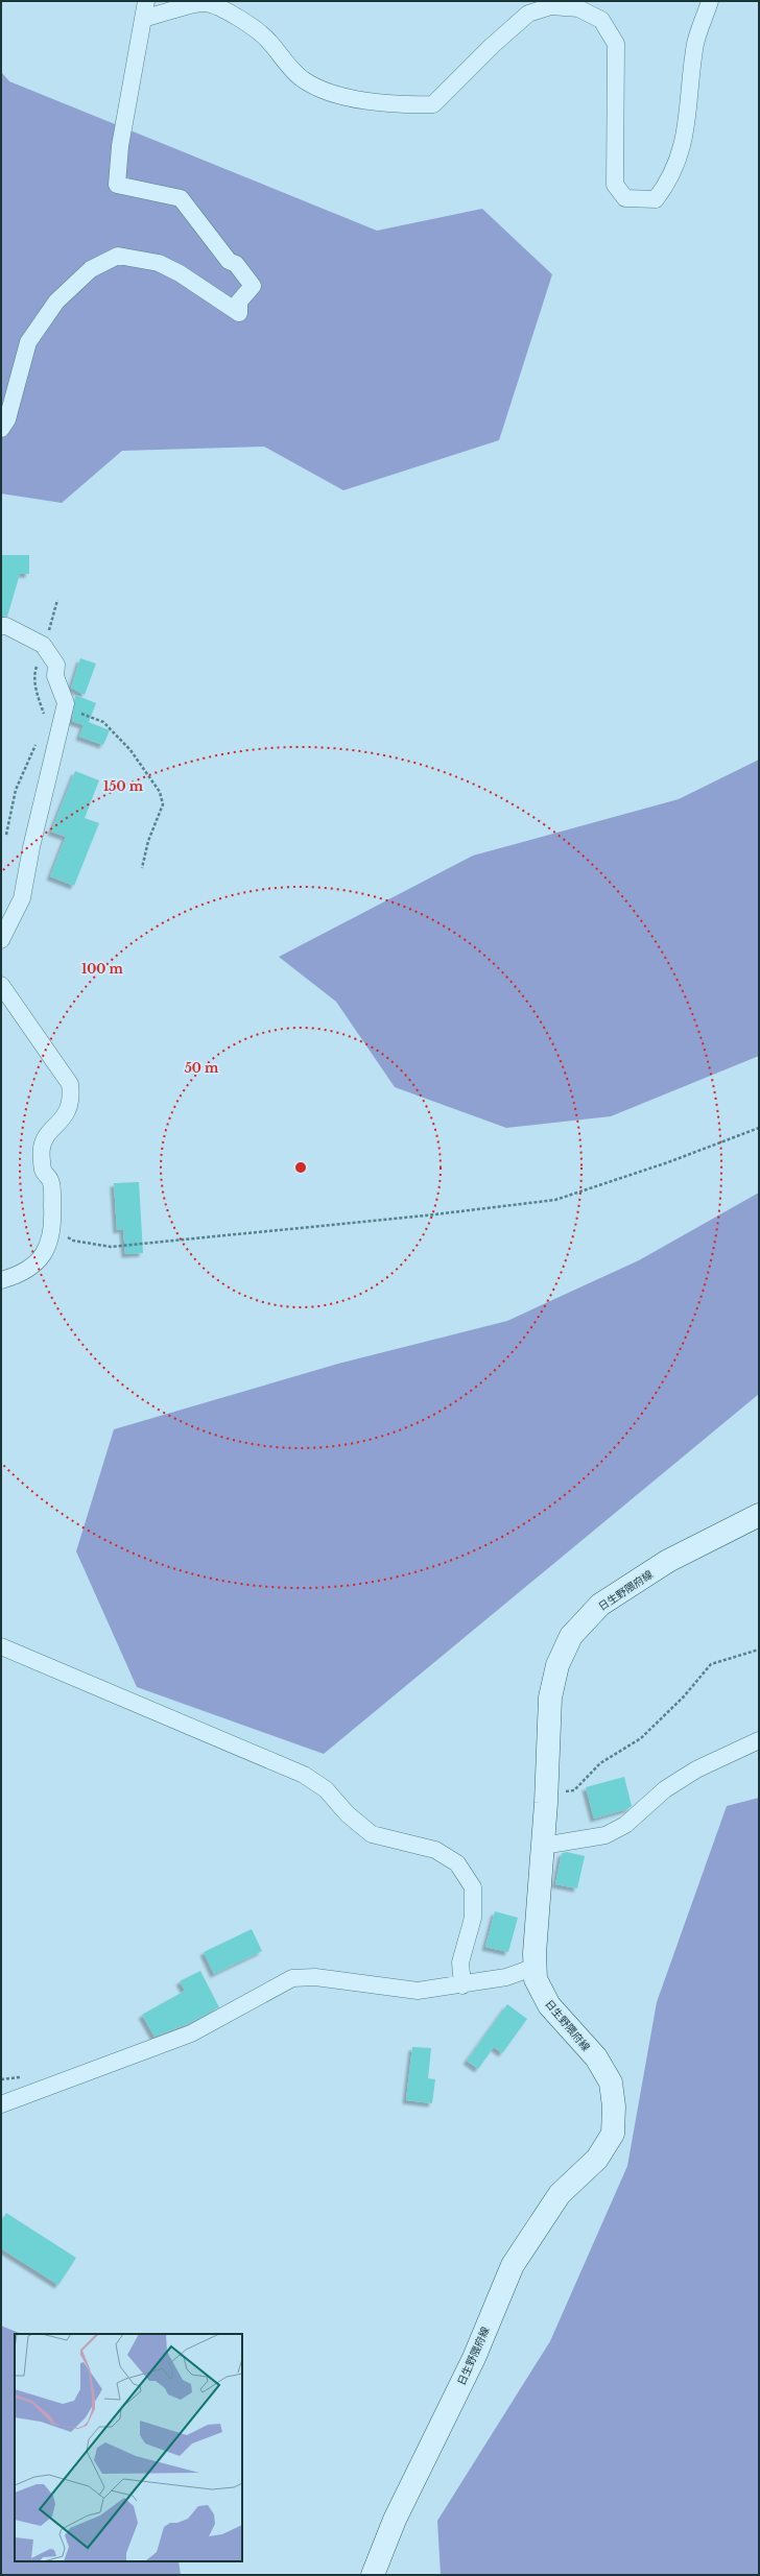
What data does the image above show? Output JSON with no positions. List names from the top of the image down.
{
  "streets": {
    "main road": ["日生野隈府線"]
  },
  "rings": ["150 m", "100 m", "50 m"]
}
